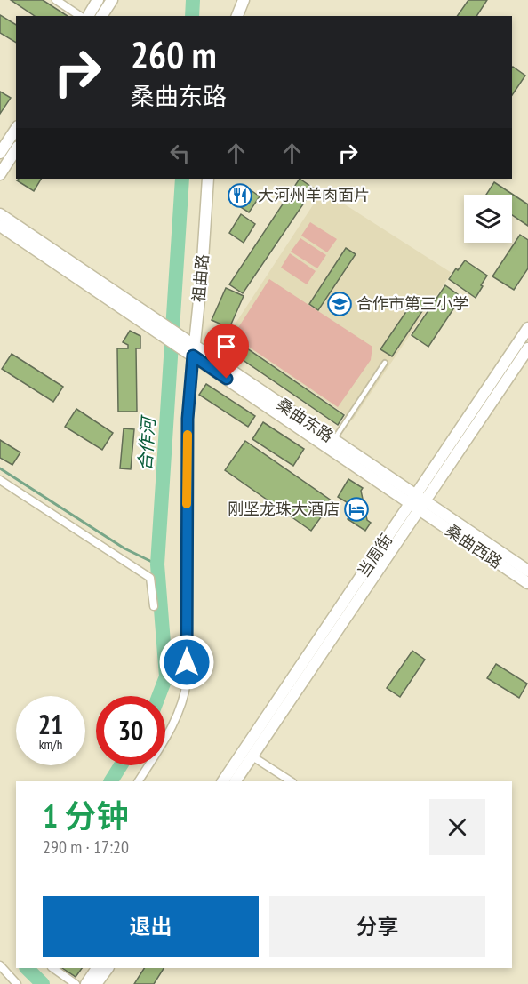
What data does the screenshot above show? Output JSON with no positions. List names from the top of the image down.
{
  "streets": {
    "main road": [
      "祖曲路",
      "桑曲东路",
      "桑曲西路",
      "当周街"
    ]
  },
  "crossings": [
    ["祖曲路", "桑曲东路"],
    ["桑曲东路", "桑曲西路"],
    ["桑曲东路", "当周街"],
    ["桑曲西路", "当周街"]
  ],
  "water": ["合作河"],
  "places": {
    "restaurant": ["大河州羊肉面片"],
    "school or university": ["合作市第三小学"],
    "hotel": ["刚坚龙珠大酒店"]
  },
  "page": {
    "turn": ["260 m", "桑曲东路"],
    "speed": "21 km/h",
    "limit": "30",
    "heading": ["1 分钟", "290 m · 17:20"],
    "buttons": ["退出", "分享"]
  }
}
